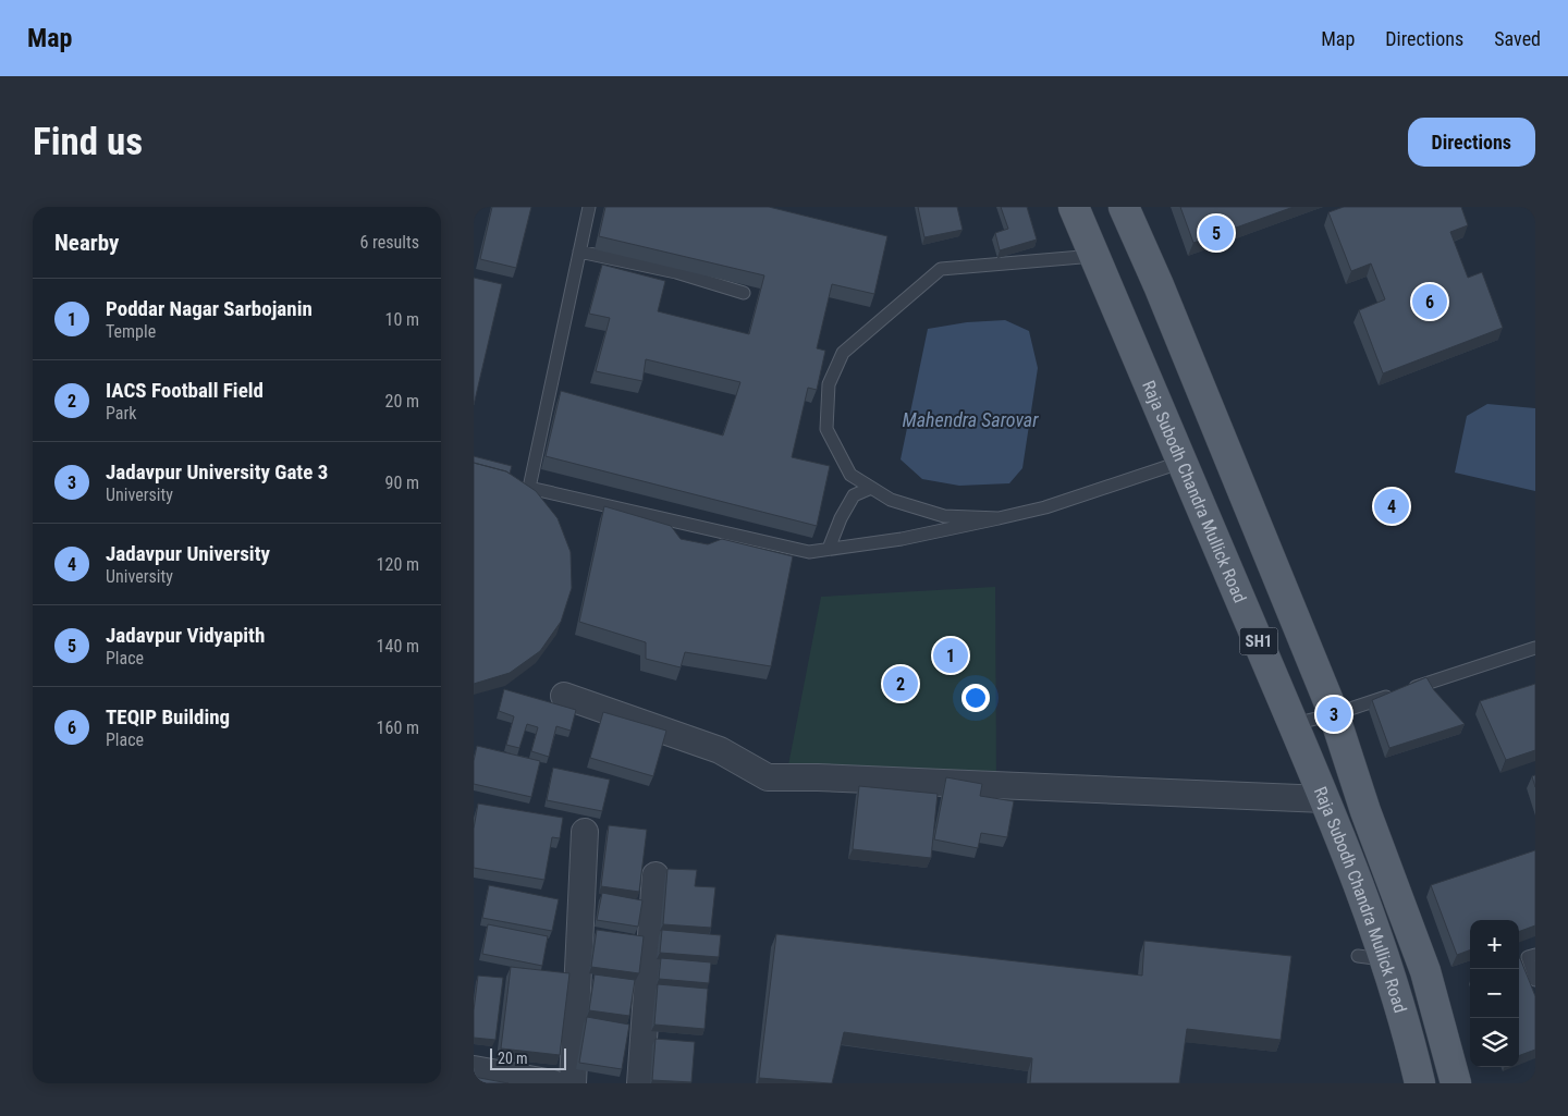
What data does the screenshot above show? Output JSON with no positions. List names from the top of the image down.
{
  "streets": {
    "main road": ["Raja Subodh Chandra Mullick Road", "SH1"]
  },
  "water": ["Mahendra Sarovar"],
  "scale_bar": "20 m",
  "page": {
    "header": "Map",
    "nav": ["Map", "Directions", "Saved"],
    "buttons": "Directions",
    "title": "Find us",
    "heading": ["Nearby", "6 results"],
    "pins": [
      "5",
      "6",
      "4",
      "1",
      "2",
      "3"
    ],
    "list": [
      {
        "mark": "1",
        "name": "Poddar Nagar Sarbojanin",
        "note": "Temple",
        "value": "10 m"
      },
      {
        "mark": "2",
        "name": "IACS Football Field",
        "note": "Park",
        "value": "20 m"
      },
      {
        "mark": "3",
        "name": "Jadavpur University Gate 3",
        "note": "University",
        "value": "90 m"
      },
      {
        "mark": "4",
        "name": "Jadavpur University",
        "note": "University",
        "value": "120 m"
      },
      {
        "mark": "5",
        "name": "Jadavpur Vidyapith",
        "note": "Place",
        "value": "140 m"
      },
      {
        "mark": "6",
        "name": "TEQIP Building",
        "note": "Place",
        "value": "160 m"
      }
    ],
    "map_buttons": ["+", "−"],
    "scale": "20 m"
  }
}
